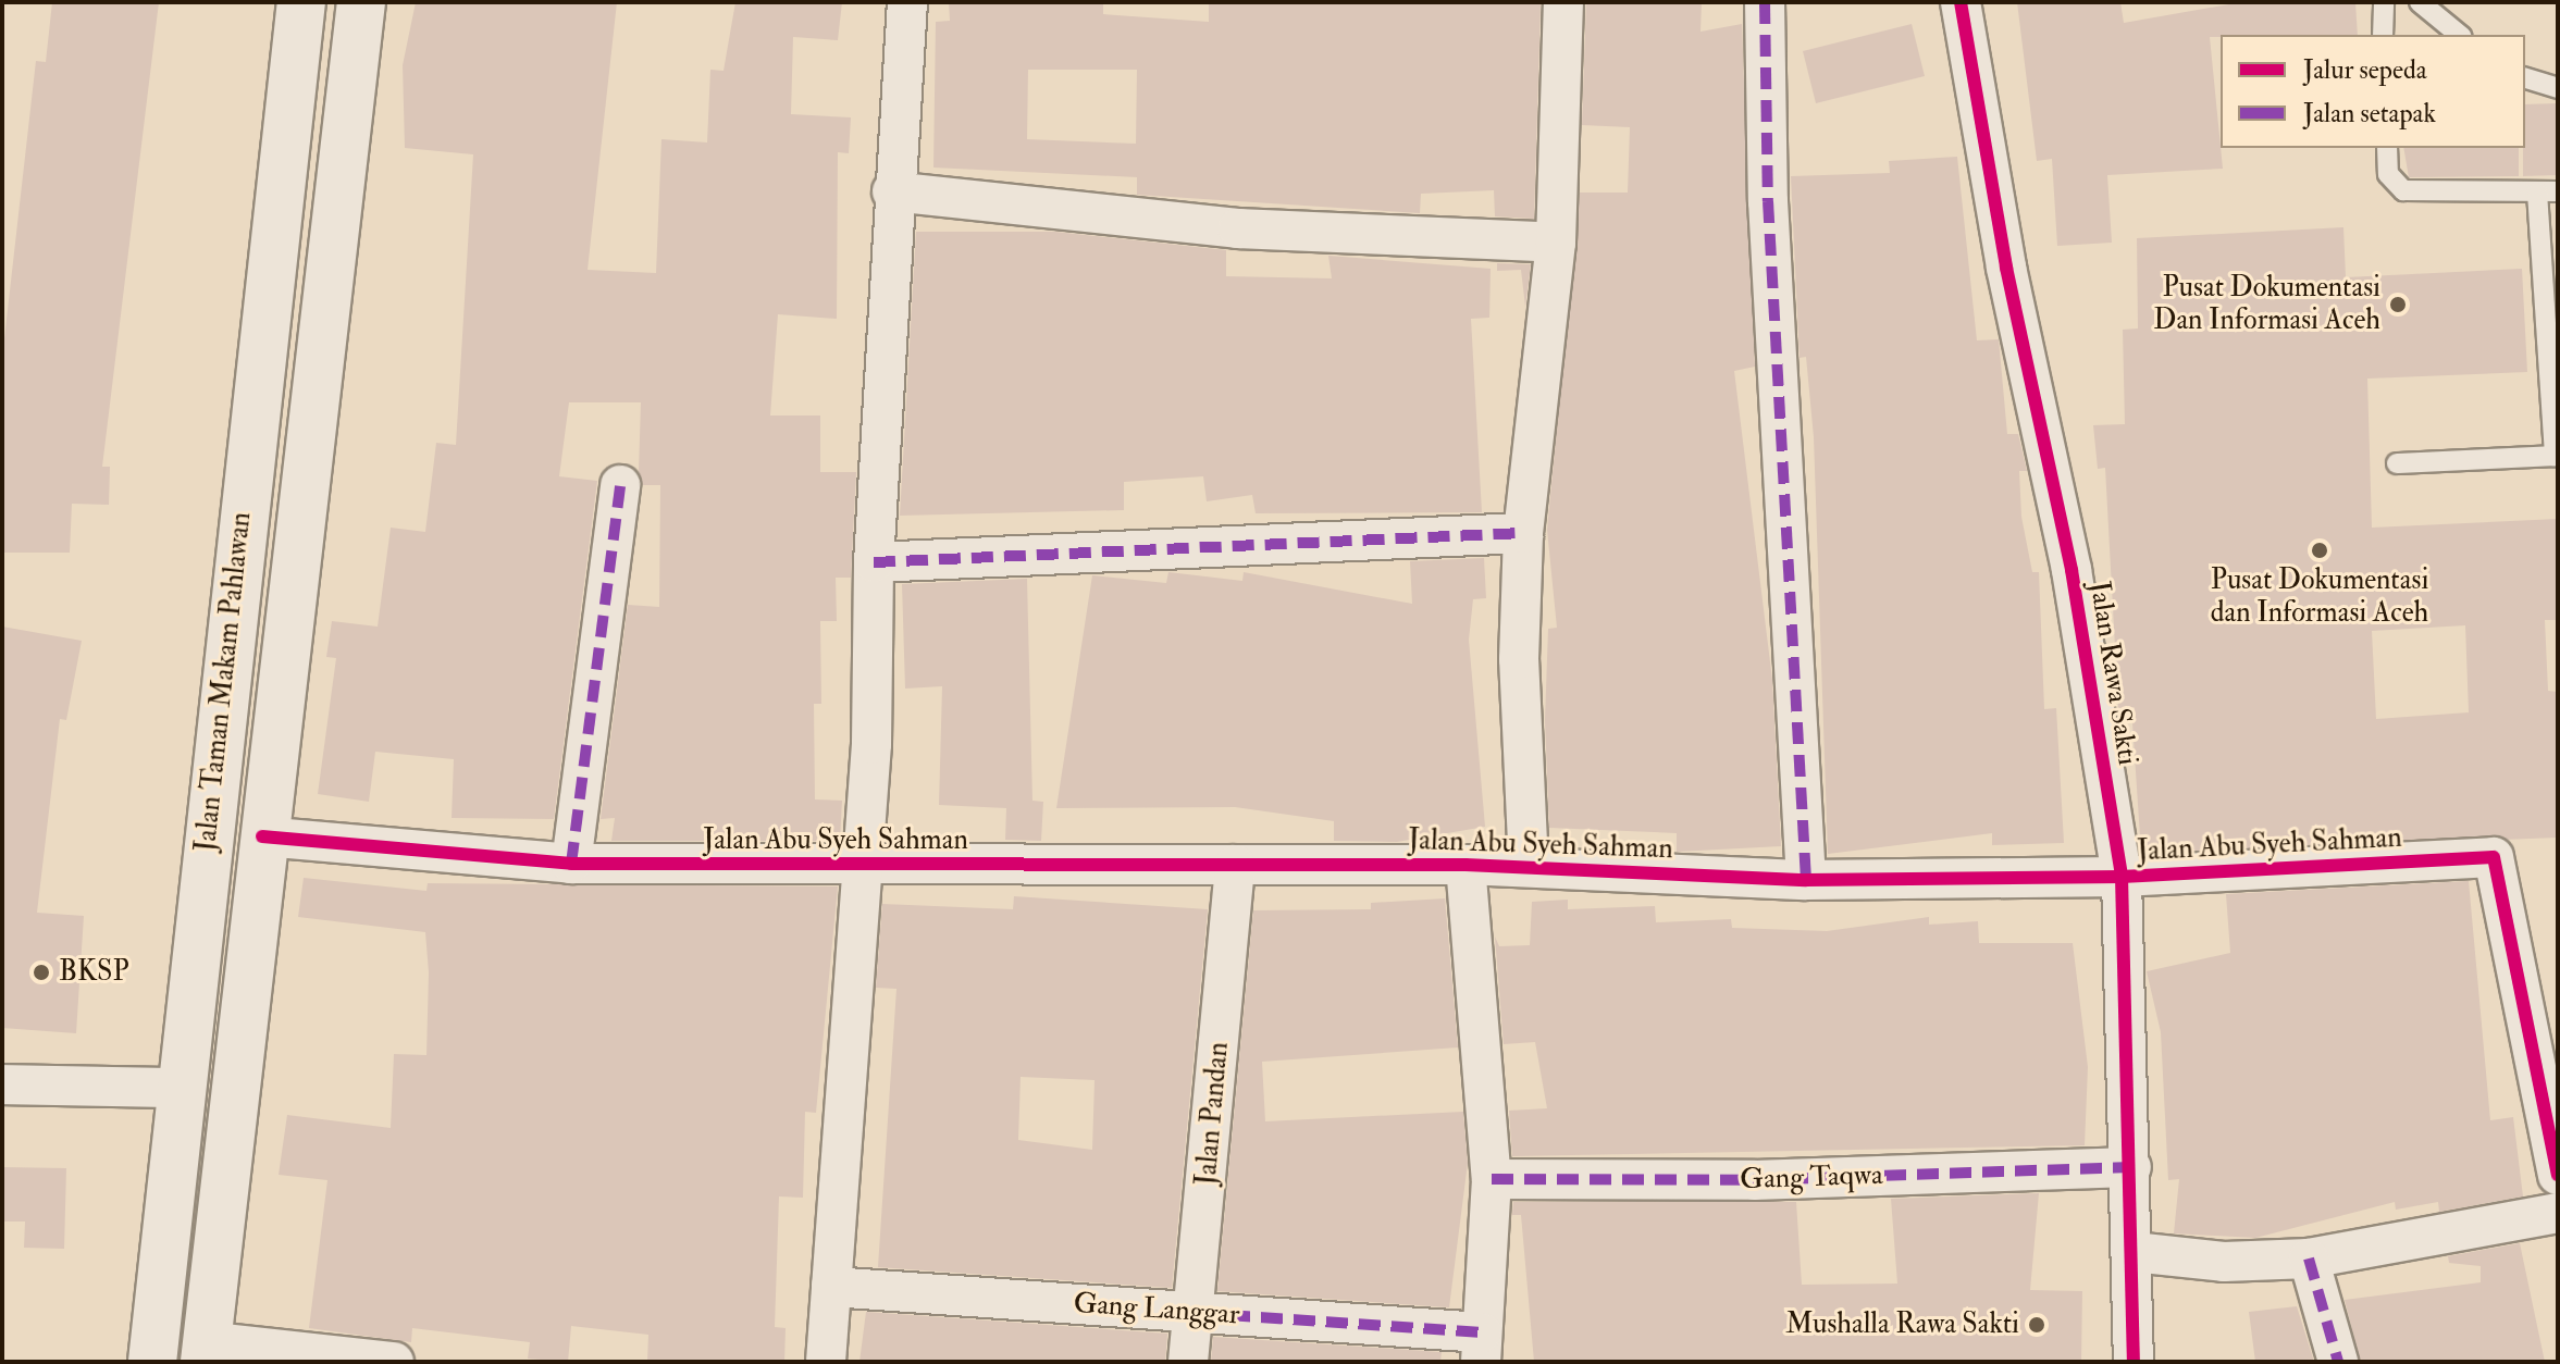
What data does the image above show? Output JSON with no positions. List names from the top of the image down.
{
  "streets": {
    "street": [
      "Jalan Rawa Sakti",
      "Jalan Taman Makam Pahlawan",
      "Jalan Abu Syeh Sahman",
      "Jalan Pandan",
      "Gang Taqwa",
      "Gang Langgar"
    ]
  },
  "crossings": [
    ["Jalan Rawa Sakti", "Jalan Abu Syeh Sahman"],
    ["Jalan Rawa Sakti", "Gang Taqwa"],
    ["Jalan Abu Syeh Sahman", "Jalan Pandan"],
    ["Jalan Pandan", "Gang Langgar"]
  ],
  "places": [
    "Pusat Dokumentasi Dan Informasi Aceh",
    "Pusat Dokumentasi dan Informasi Aceh",
    "BKSP",
    "Mushalla Rawa Sakti"
  ],
  "legend": ["Jalur sepeda", "Jalan setapak"]
}
